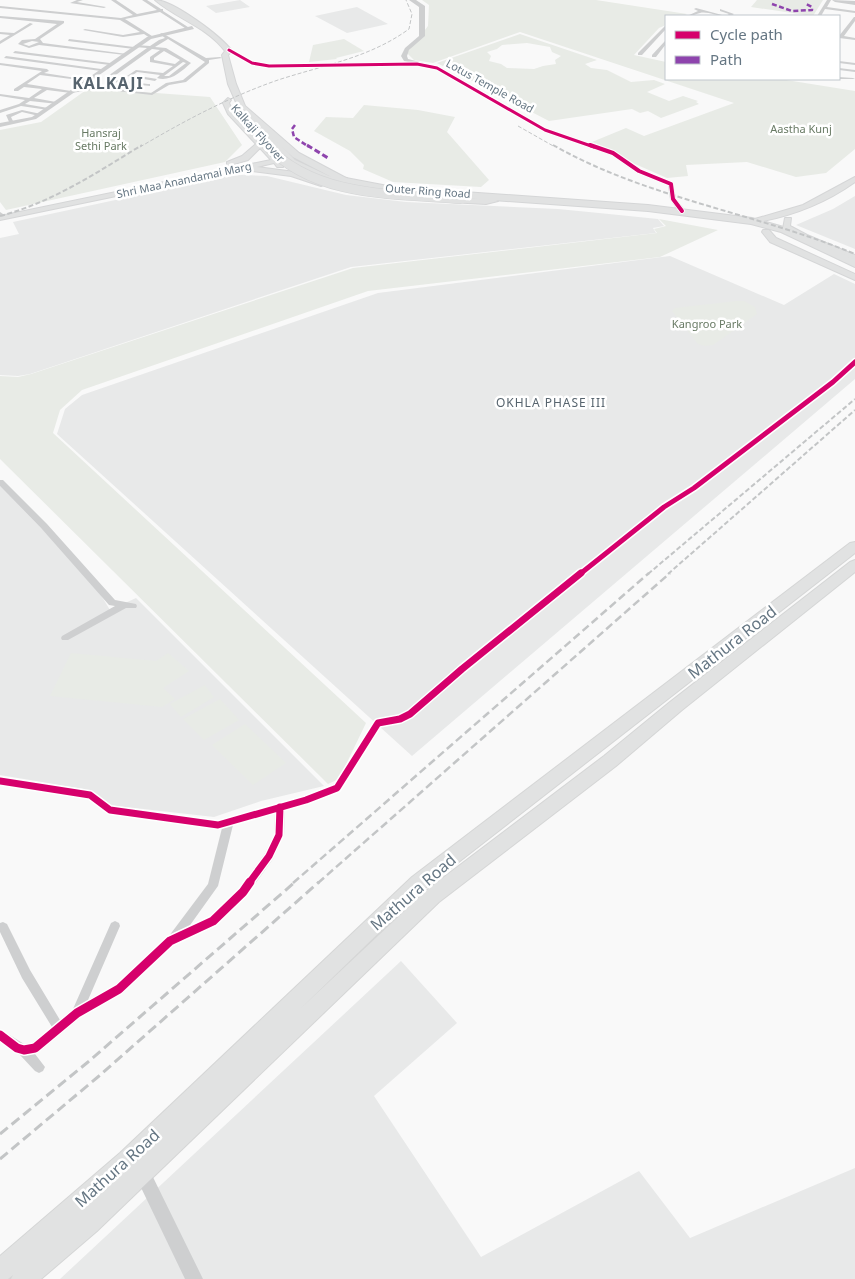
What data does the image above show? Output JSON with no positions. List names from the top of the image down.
{
  "streets": {
    "highway": ["Mathura Road"],
    "main road": ["Kalkaji Flyover", "Shri Maa Anandamai Marg", "Outer Ring Road"],
    "street": ["Lotus Temple Road"]
  },
  "crossings": [
    ["Lotus Temple Road", "Outer Ring Road"],
    ["Kalkaji Flyover", "Outer Ring Road"]
  ],
  "districts": ["KALKAJI", "OKHLA PHASE III"],
  "parks": ["Aastha Kunj", "Hansraj Sethi Park", "Kangroo Park"],
  "legend": ["Cycle path", "Path"]
}
